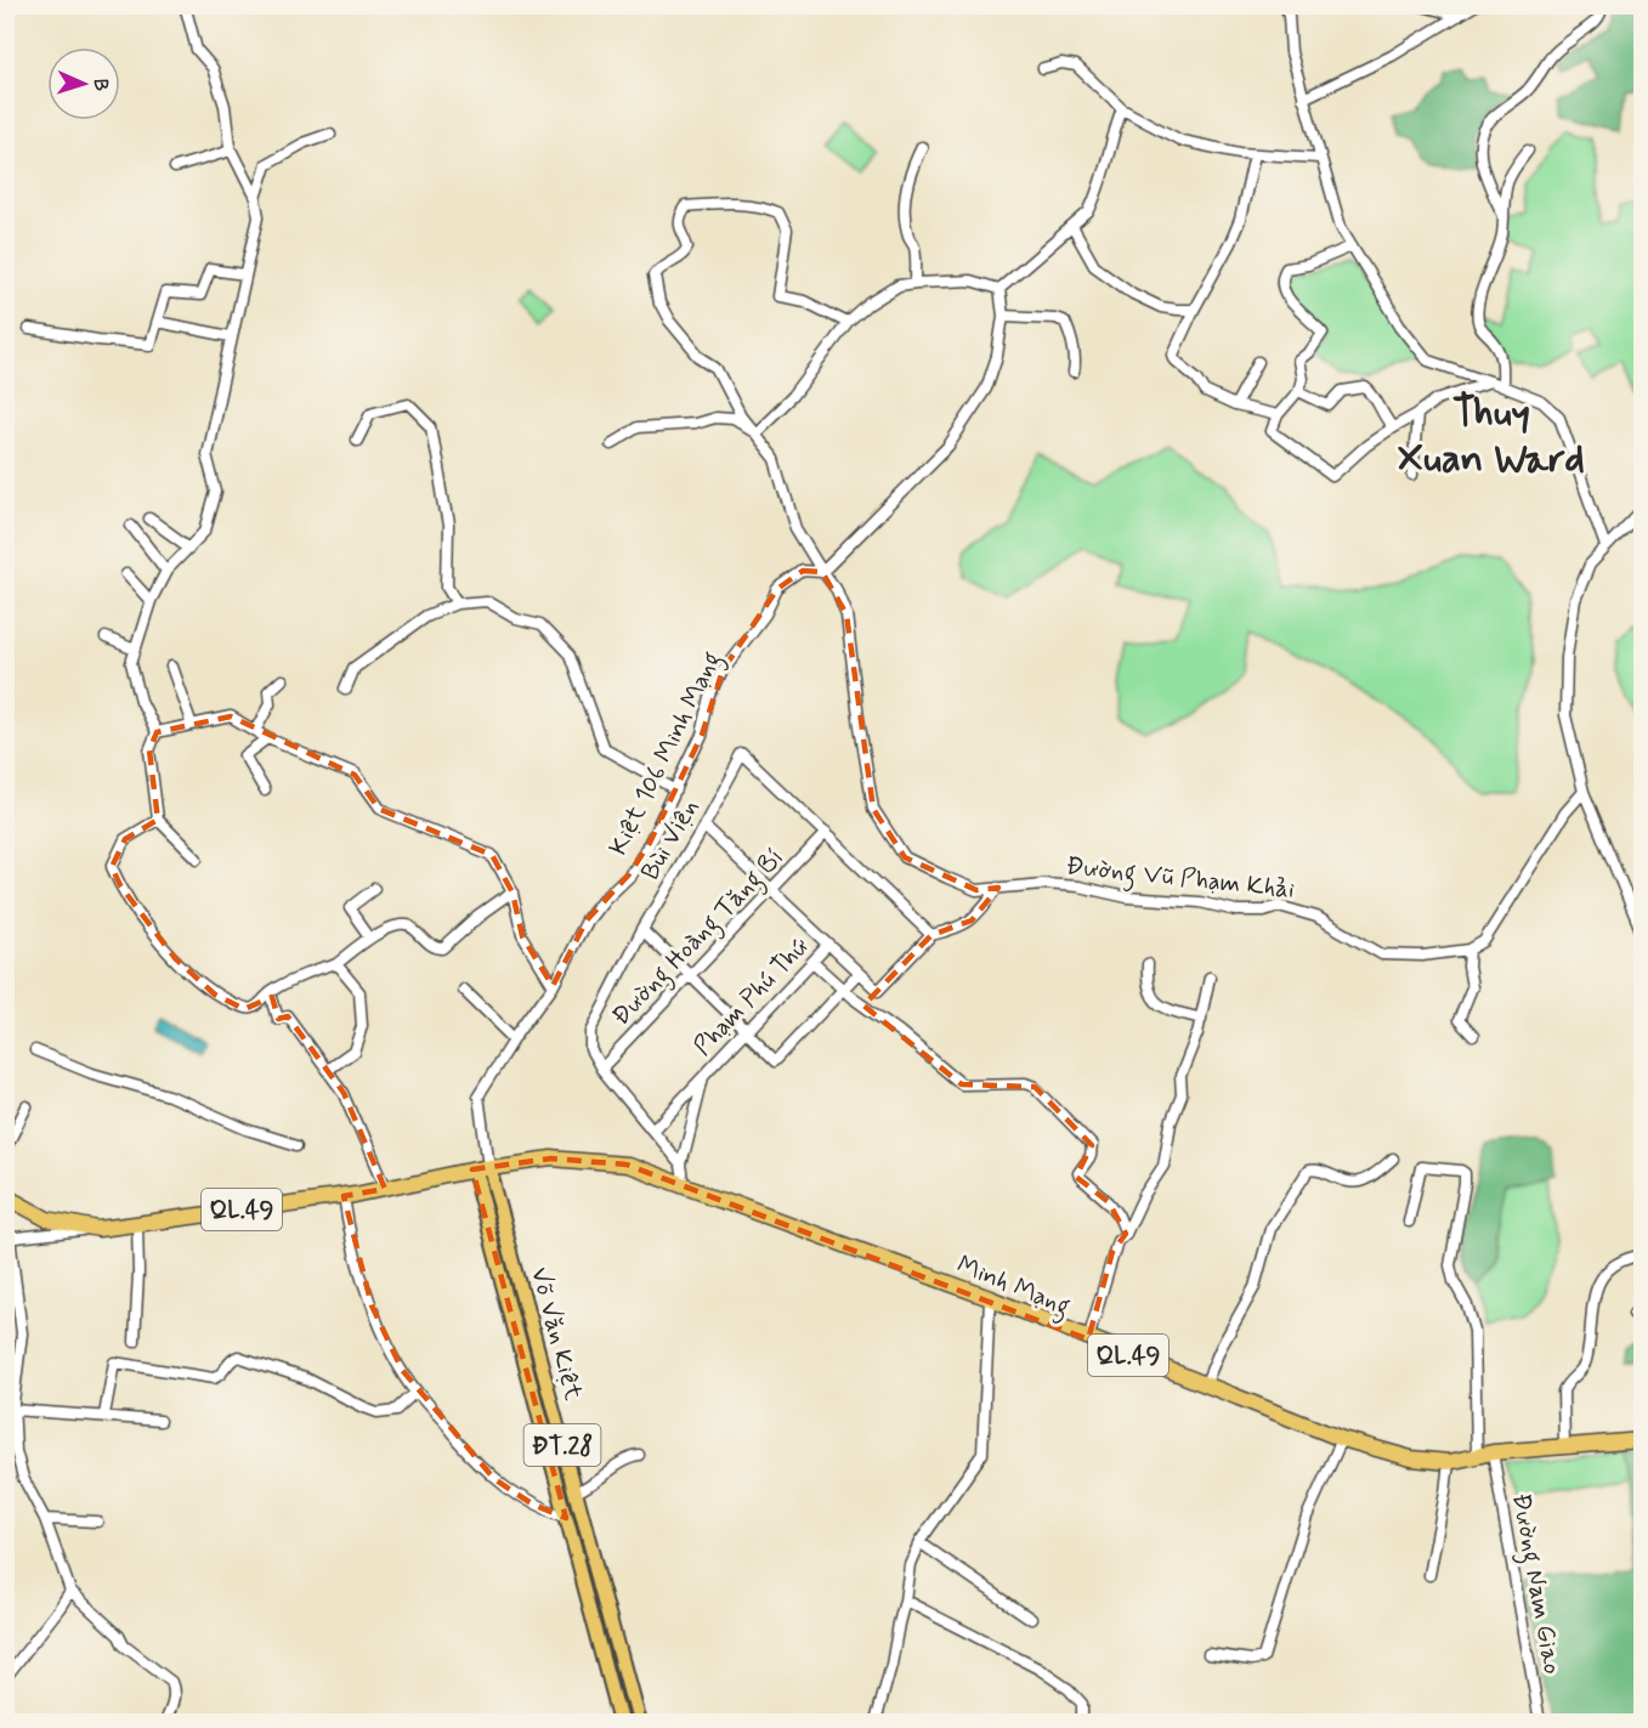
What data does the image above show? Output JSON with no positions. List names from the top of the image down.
{
  "streets": {
    "highway": ["QL.49", "Minh Mạng"],
    "main road": ["Võ Văn Kiệt", "ĐT.28"],
    "street": [
      "Kiệt 106 Minh Mạng",
      "Bùi Viện",
      "Đường Vũ Phạm Khải",
      "Đường Hoàng Tăng Bí",
      "Phạm Phú Thứ",
      "Đường Nam Giao"
    ]
  },
  "crossings": [
    ["Kiệt 106 Minh Mạng", "Đường Vũ Phạm Khải"],
    ["Kiệt 106 Minh Mạng", "QL.49"],
    ["Kiệt 106 Minh Mạng", "Minh Mạng"],
    ["Kiệt 106 Minh Mạng", "Võ Văn Kiệt"],
    ["Bùi Viện", "Đường Hoàng Tăng Bí"],
    ["Bùi Viện", "Phạm Phú Thứ"],
    ["Phạm Phú Thứ", "Minh Mạng"],
    ["QL.49", "Minh Mạng"],
    ["QL.49", "Võ Văn Kiệt"],
    ["Minh Mạng", "Võ Văn Kiệt"],
    ["Minh Mạng", "Đường Nam Giao"]
  ],
  "districts": ["Thuy Xuan Ward"],
  "north": "right"
}
